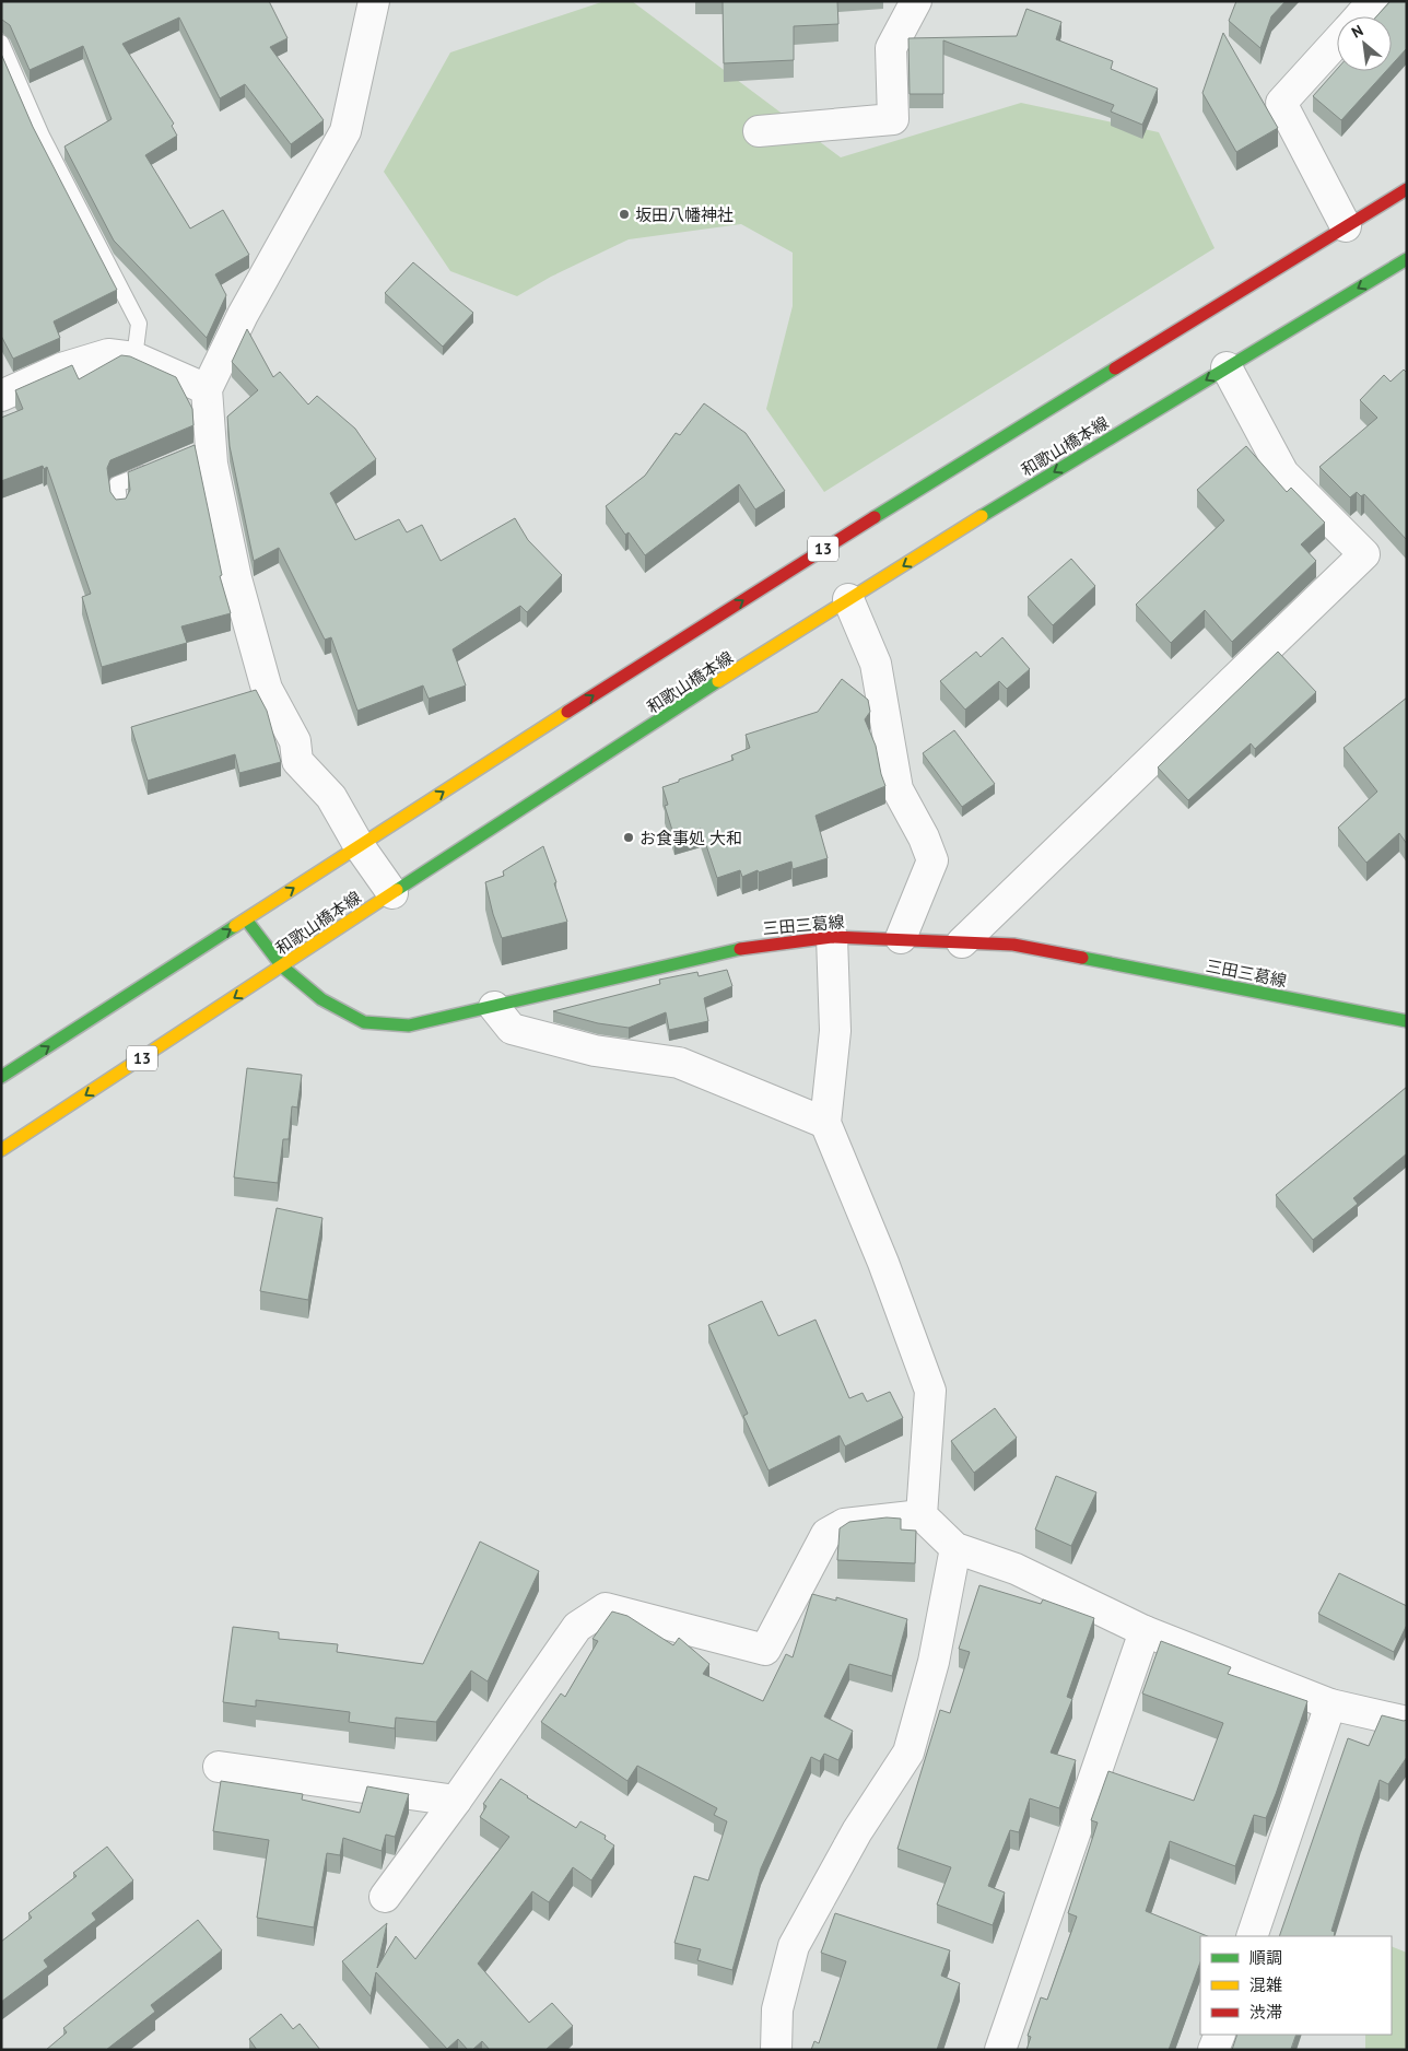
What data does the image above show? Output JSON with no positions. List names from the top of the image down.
{
  "streets": {
    "main road": ["和歌山橋本線", "13", "三田三葛線"]
  },
  "crossings": [
    ["和歌山橋本線", "三田三葛線"],
    ["13", "三田三葛線"]
  ],
  "places": ["坂田八幡神社", "お食事処 大和"],
  "legend": ["順調", "混雑", "渋滞"],
  "north": "top left"
}
